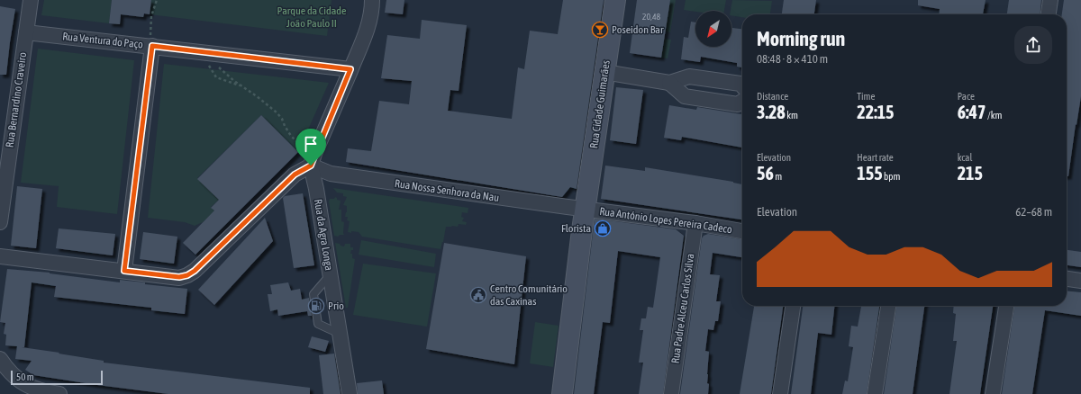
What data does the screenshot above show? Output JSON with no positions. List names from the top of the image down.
{
  "streets": {
    "street": [
      "Rua Ventura do Paço",
      "Rua Bernardino Craveiro",
      "Rua Cidade Guimarães",
      "Rua Nossa Senhora da Nau",
      "Rua António Lopes Pereira Cadeco",
      "Rua da Agra Longa",
      "Rua Padre Alceu Carlos Silva"
    ]
  },
  "crossings": [
    ["Rua Ventura do Paço", "Rua Bernardino Craveiro"],
    ["Rua Cidade Guimarães", "Rua Nossa Senhora da Nau"],
    ["Rua Cidade Guimarães", "Rua António Lopes Pereira Cadeco"],
    ["Rua Nossa Senhora da Nau", "Rua António Lopes Pereira Cadeco"],
    ["Rua Nossa Senhora da Nau", "Rua da Agra Longa"],
    ["Rua António Lopes Pereira Cadeco", "Rua Padre Alceu Carlos Silva"]
  ],
  "parks": ["Parque da Cidade João Paulo II"],
  "places": {
    "bar": ["Poseidon Bar"],
    "shop": ["Florista"],
    "public building": ["Centro Comunitário das Caxinas"],
    "fuel station": ["Prio"]
  },
  "house_numbers": ["20,48"],
  "scale_bar": "50 m",
  "north": "bottom left",
  "page": {
    "heading": ["Morning run", "08:48 · 8 × 410 m"],
    "stats": [
      ["Distance", "3.28 km"],
      ["Time", "22:15"],
      ["Pace", "6:47 /km"],
      ["Elevation", "56 m"],
      ["Heart rate", "155 bpm"],
      ["kcal", "215"]
    ],
    "chart": ["Elevation", "62–68 m"],
    "scale": "50 m"
  }
}
